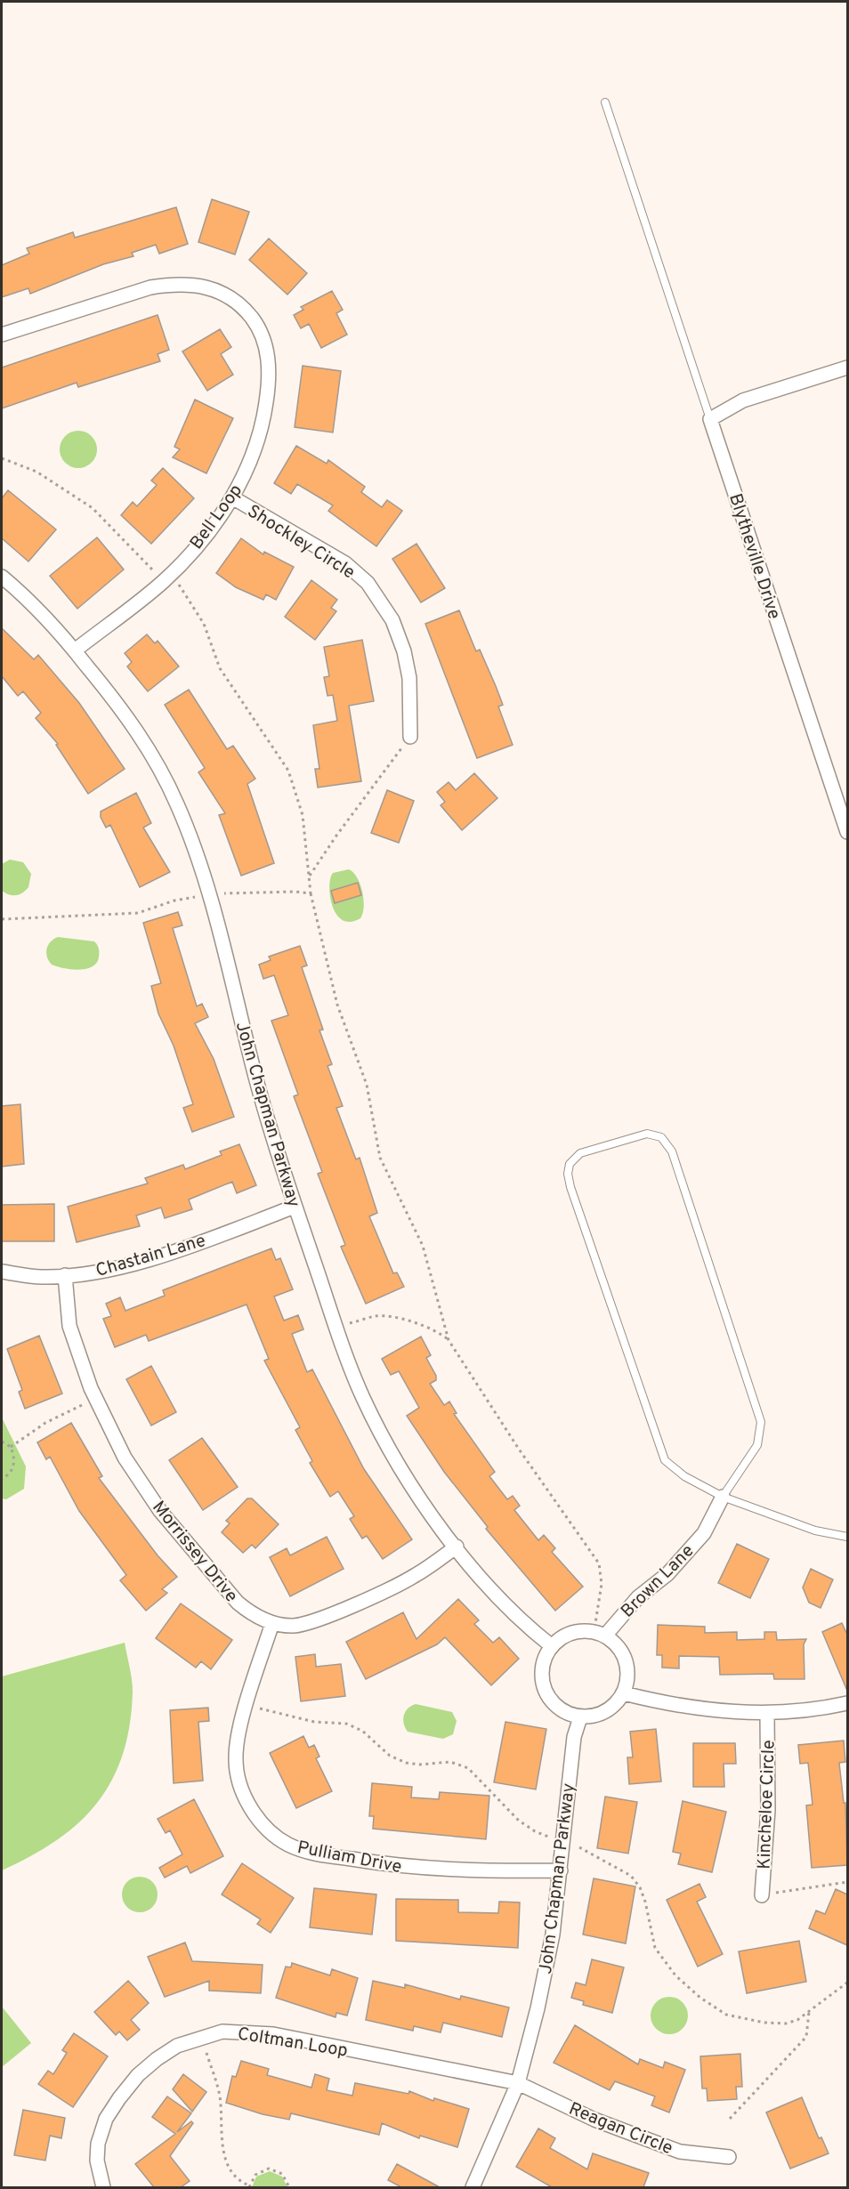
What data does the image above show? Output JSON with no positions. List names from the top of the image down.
{
  "streets": {
    "street": [
      "Bell Loop",
      "Shockley Circle",
      "Blytheville Drive",
      "John Chapman Parkway",
      "Chastain Lane",
      "Morrissey Drive",
      "Brown Lane",
      "Kincheloe Circle",
      "Pulliam Drive",
      "Coltman Loop",
      "Reagan Circle"
    ]
  },
  "crossings": [
    ["Bell Loop", "Shockley Circle"],
    ["Bell Loop", "John Chapman Parkway"],
    ["John Chapman Parkway", "Chastain Lane"],
    ["John Chapman Parkway", "Morrissey Drive"],
    ["John Chapman Parkway", "Brown Lane"],
    ["John Chapman Parkway", "Pulliam Drive"],
    ["John Chapman Parkway", "Coltman Loop"],
    ["John Chapman Parkway", "Reagan Circle"],
    ["Chastain Lane", "Morrissey Drive"],
    ["Morrissey Drive", "Pulliam Drive"],
    ["Coltman Loop", "Reagan Circle"]
  ]
}
